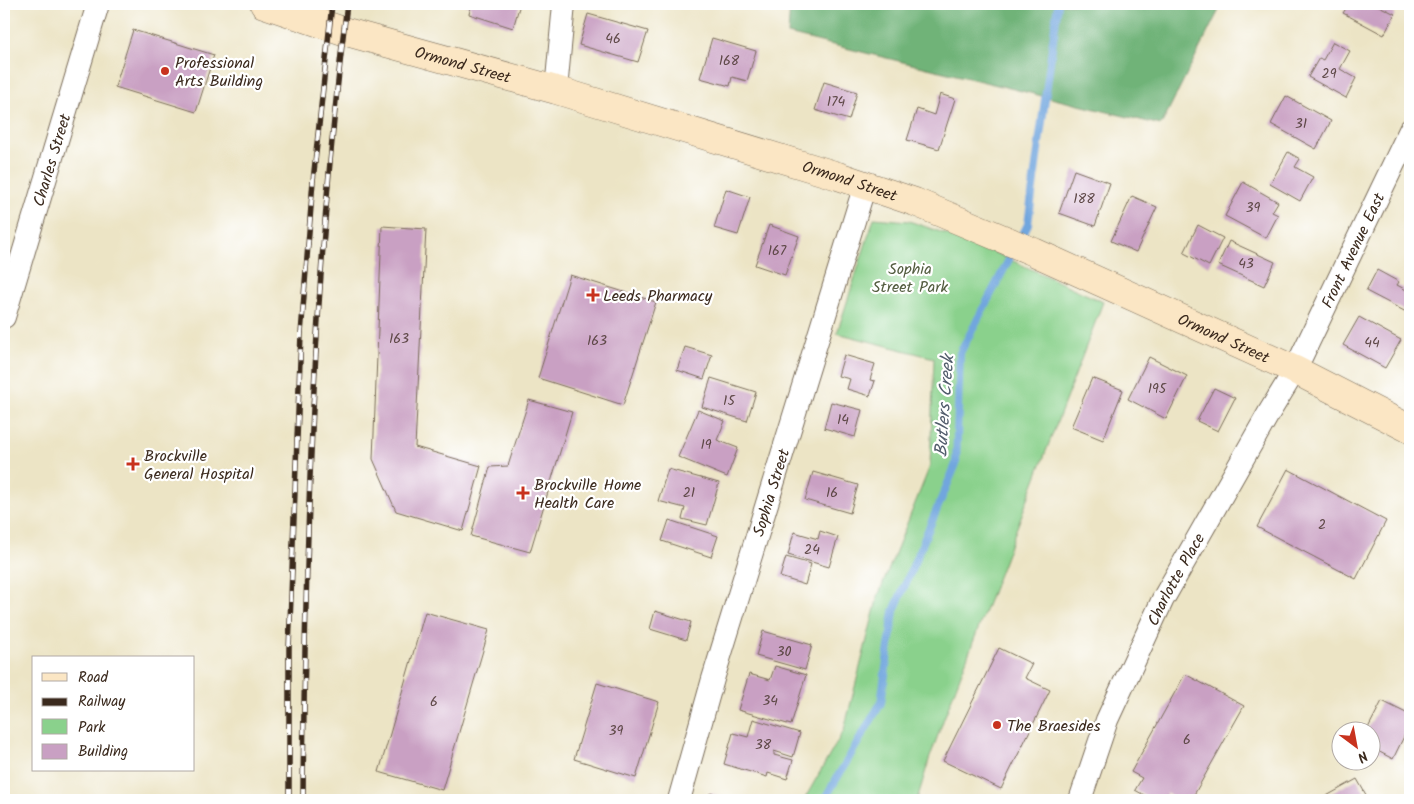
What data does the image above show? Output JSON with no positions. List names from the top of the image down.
{
  "streets": {
    "street": [
      "Ormond Street",
      "Charles Street",
      "Front Avenue East",
      "Sophia Street",
      "Charlotte Place"
    ]
  },
  "crossings": [
    ["Ormond Street", "Front Avenue East"],
    ["Ormond Street", "Sophia Street"],
    ["Ormond Street", "Charlotte Place"],
    ["Front Avenue East", "Charlotte Place"]
  ],
  "water": ["Butlers Creek"],
  "parks": ["Sophia Street Park"],
  "places": {
    "other": ["Professional Arts Building", "The Braesides"],
    "health": ["Leeds Pharmacy", "Brockville General Hospital", "Brockville Home Health Care"]
  },
  "house_numbers": [
    "46",
    "168",
    "29",
    "174",
    "31",
    "188",
    "39",
    "167",
    "43",
    "163",
    "163",
    "44",
    "195",
    "15",
    "14",
    "19",
    "21",
    "16",
    "2",
    "24",
    "30",
    "34",
    "6",
    "39",
    "6",
    "38"
  ],
  "legend": [
    "Road",
    "Railway",
    "Park",
    "Building"
  ],
  "north": "bottom right"
}
